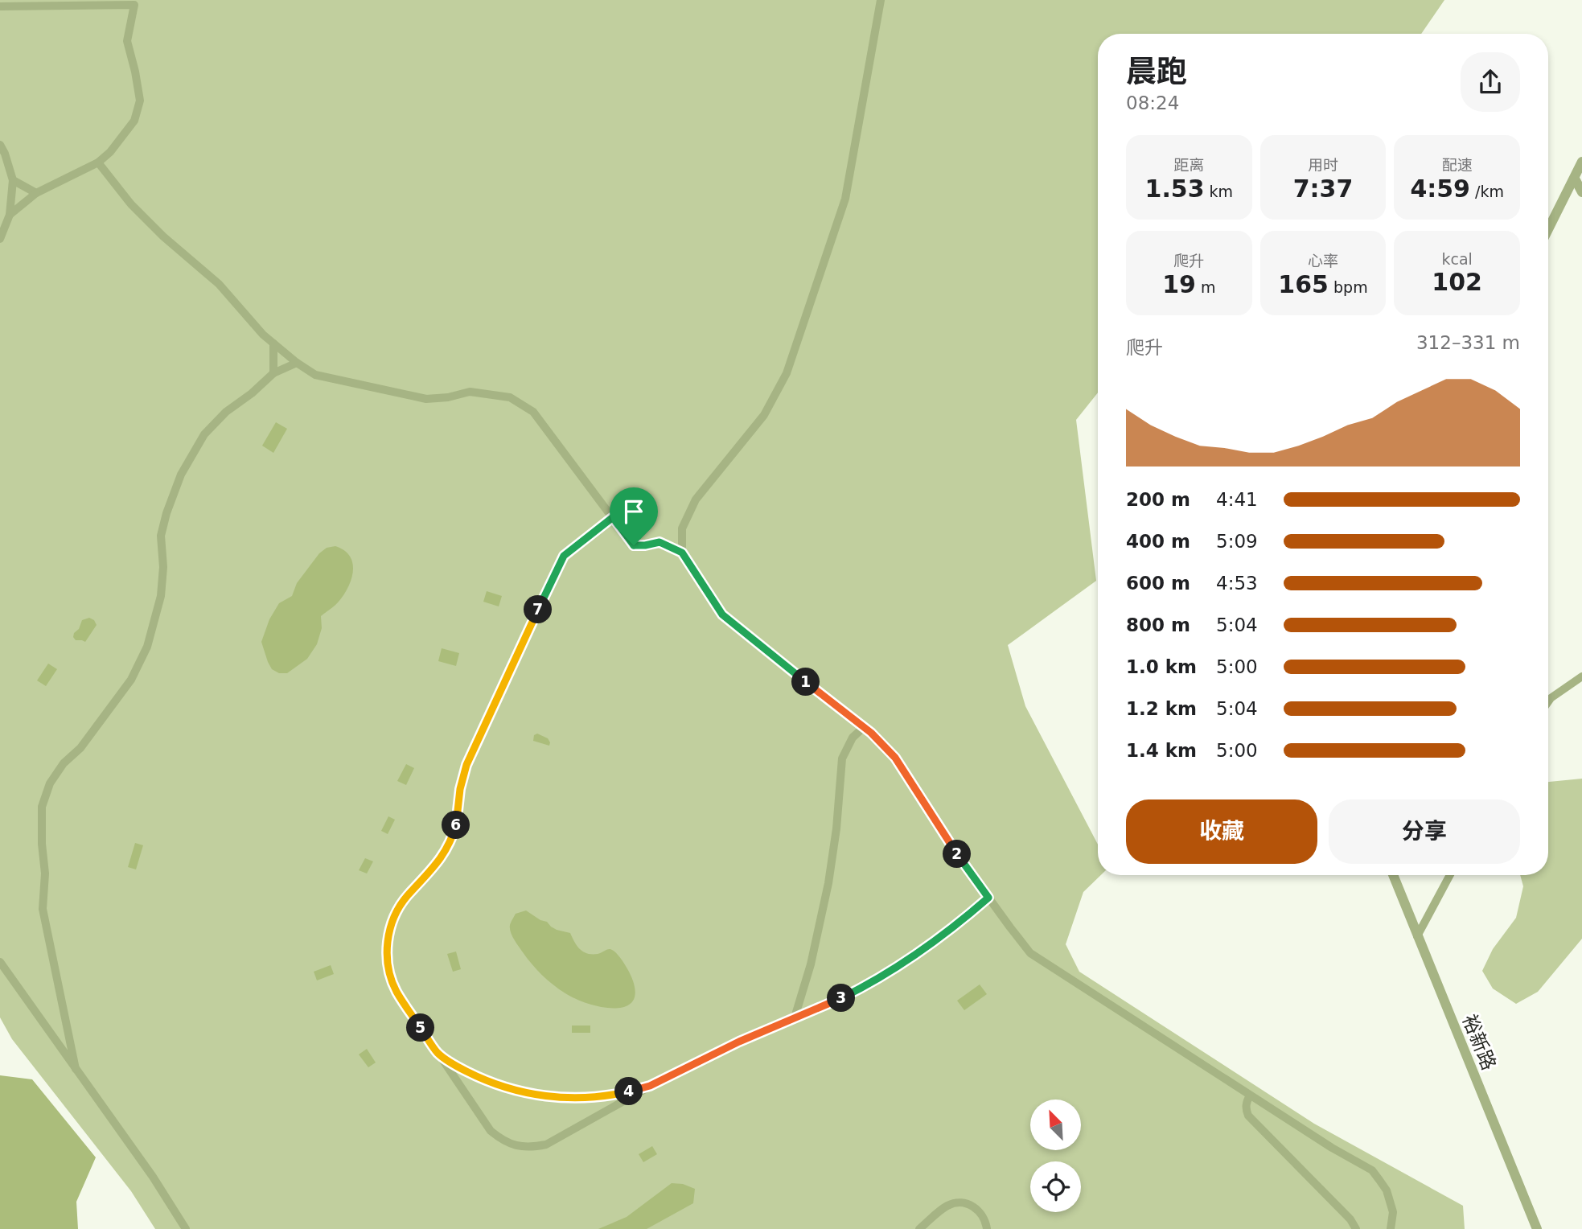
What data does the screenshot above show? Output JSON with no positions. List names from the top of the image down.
{
  "streets": {
    "street": ["裕新路"]
  },
  "north": "top left",
  "page": {
    "heading": ["晨跑", "08:24"],
    "stats": [
      ["距离", "1.53 km"],
      ["用时", "7:37"],
      ["配速", "4:59 /km"],
      ["爬升", "19 m"],
      ["心率", "165 bpm"],
      ["kcal", "102"]
    ],
    "chart": ["爬升", "312–331 m"],
    "list": [
      {
        "name": "200 m",
        "note": "4:41"
      },
      {
        "name": "400 m",
        "note": "5:09"
      },
      {
        "name": "600 m",
        "note": "4:53"
      },
      {
        "name": "800 m",
        "note": "5:04"
      },
      {
        "name": "1.0 km",
        "note": "5:00"
      },
      {
        "name": "1.2 km",
        "note": "5:04"
      },
      {
        "name": "1.4 km",
        "note": "5:00"
      }
    ],
    "pins": [
      "7",
      "1",
      "6",
      "2",
      "3",
      "5",
      "4"
    ],
    "buttons": ["收藏", "分享"]
  }
}
